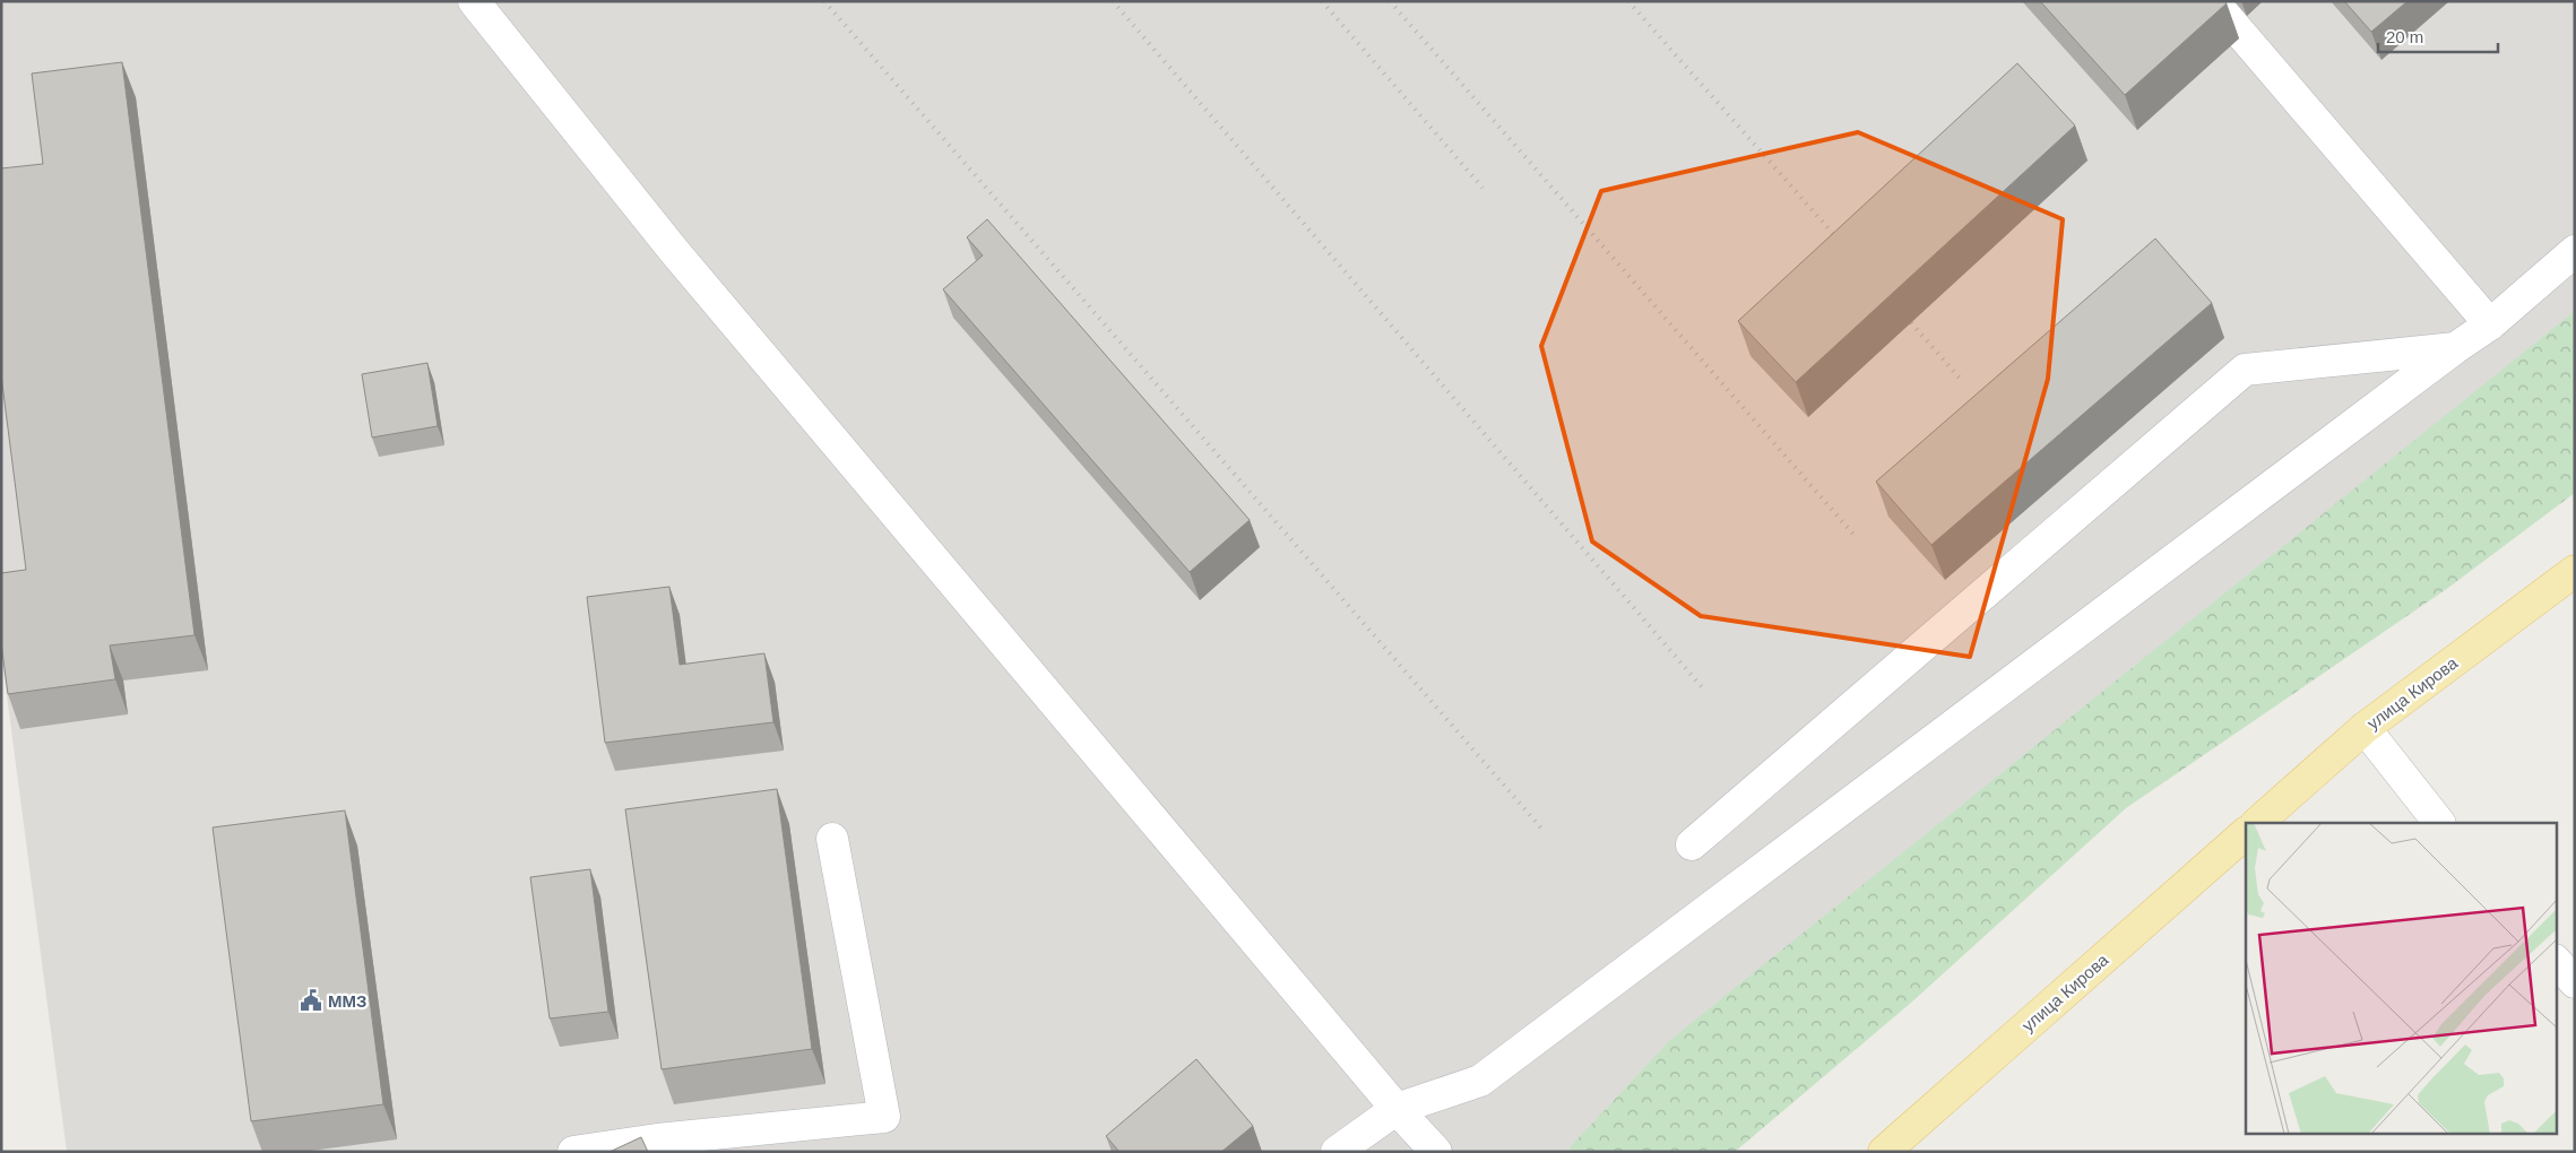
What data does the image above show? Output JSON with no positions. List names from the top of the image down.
{
  "streets": {
    "main road": ["улица Кирова"]
  },
  "places": {
    "public building": ["ММЗ"]
  },
  "scale_bar": "20 m"
}
